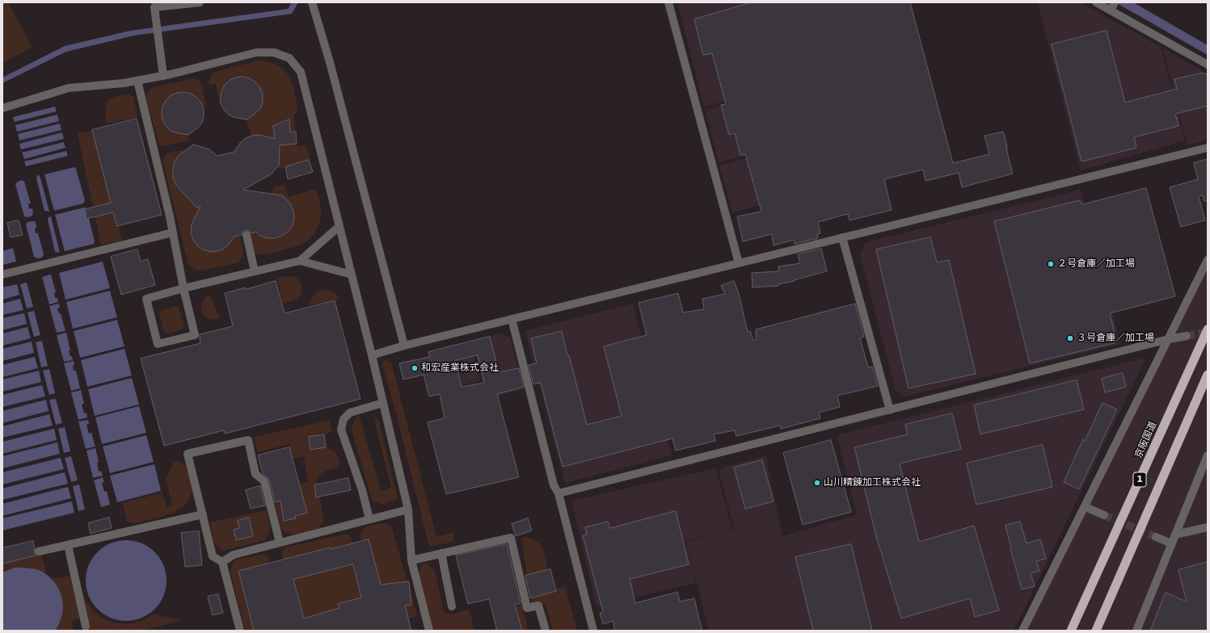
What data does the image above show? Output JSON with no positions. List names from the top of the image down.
{
  "streets": {
    "highway": ["京阪国道", "1"]
  },
  "places": [
    "２号倉庫／加工場",
    "３号倉庫／加工場",
    "和宏産業株式会社",
    "山川精錬加工株式会社"
  ]
}
